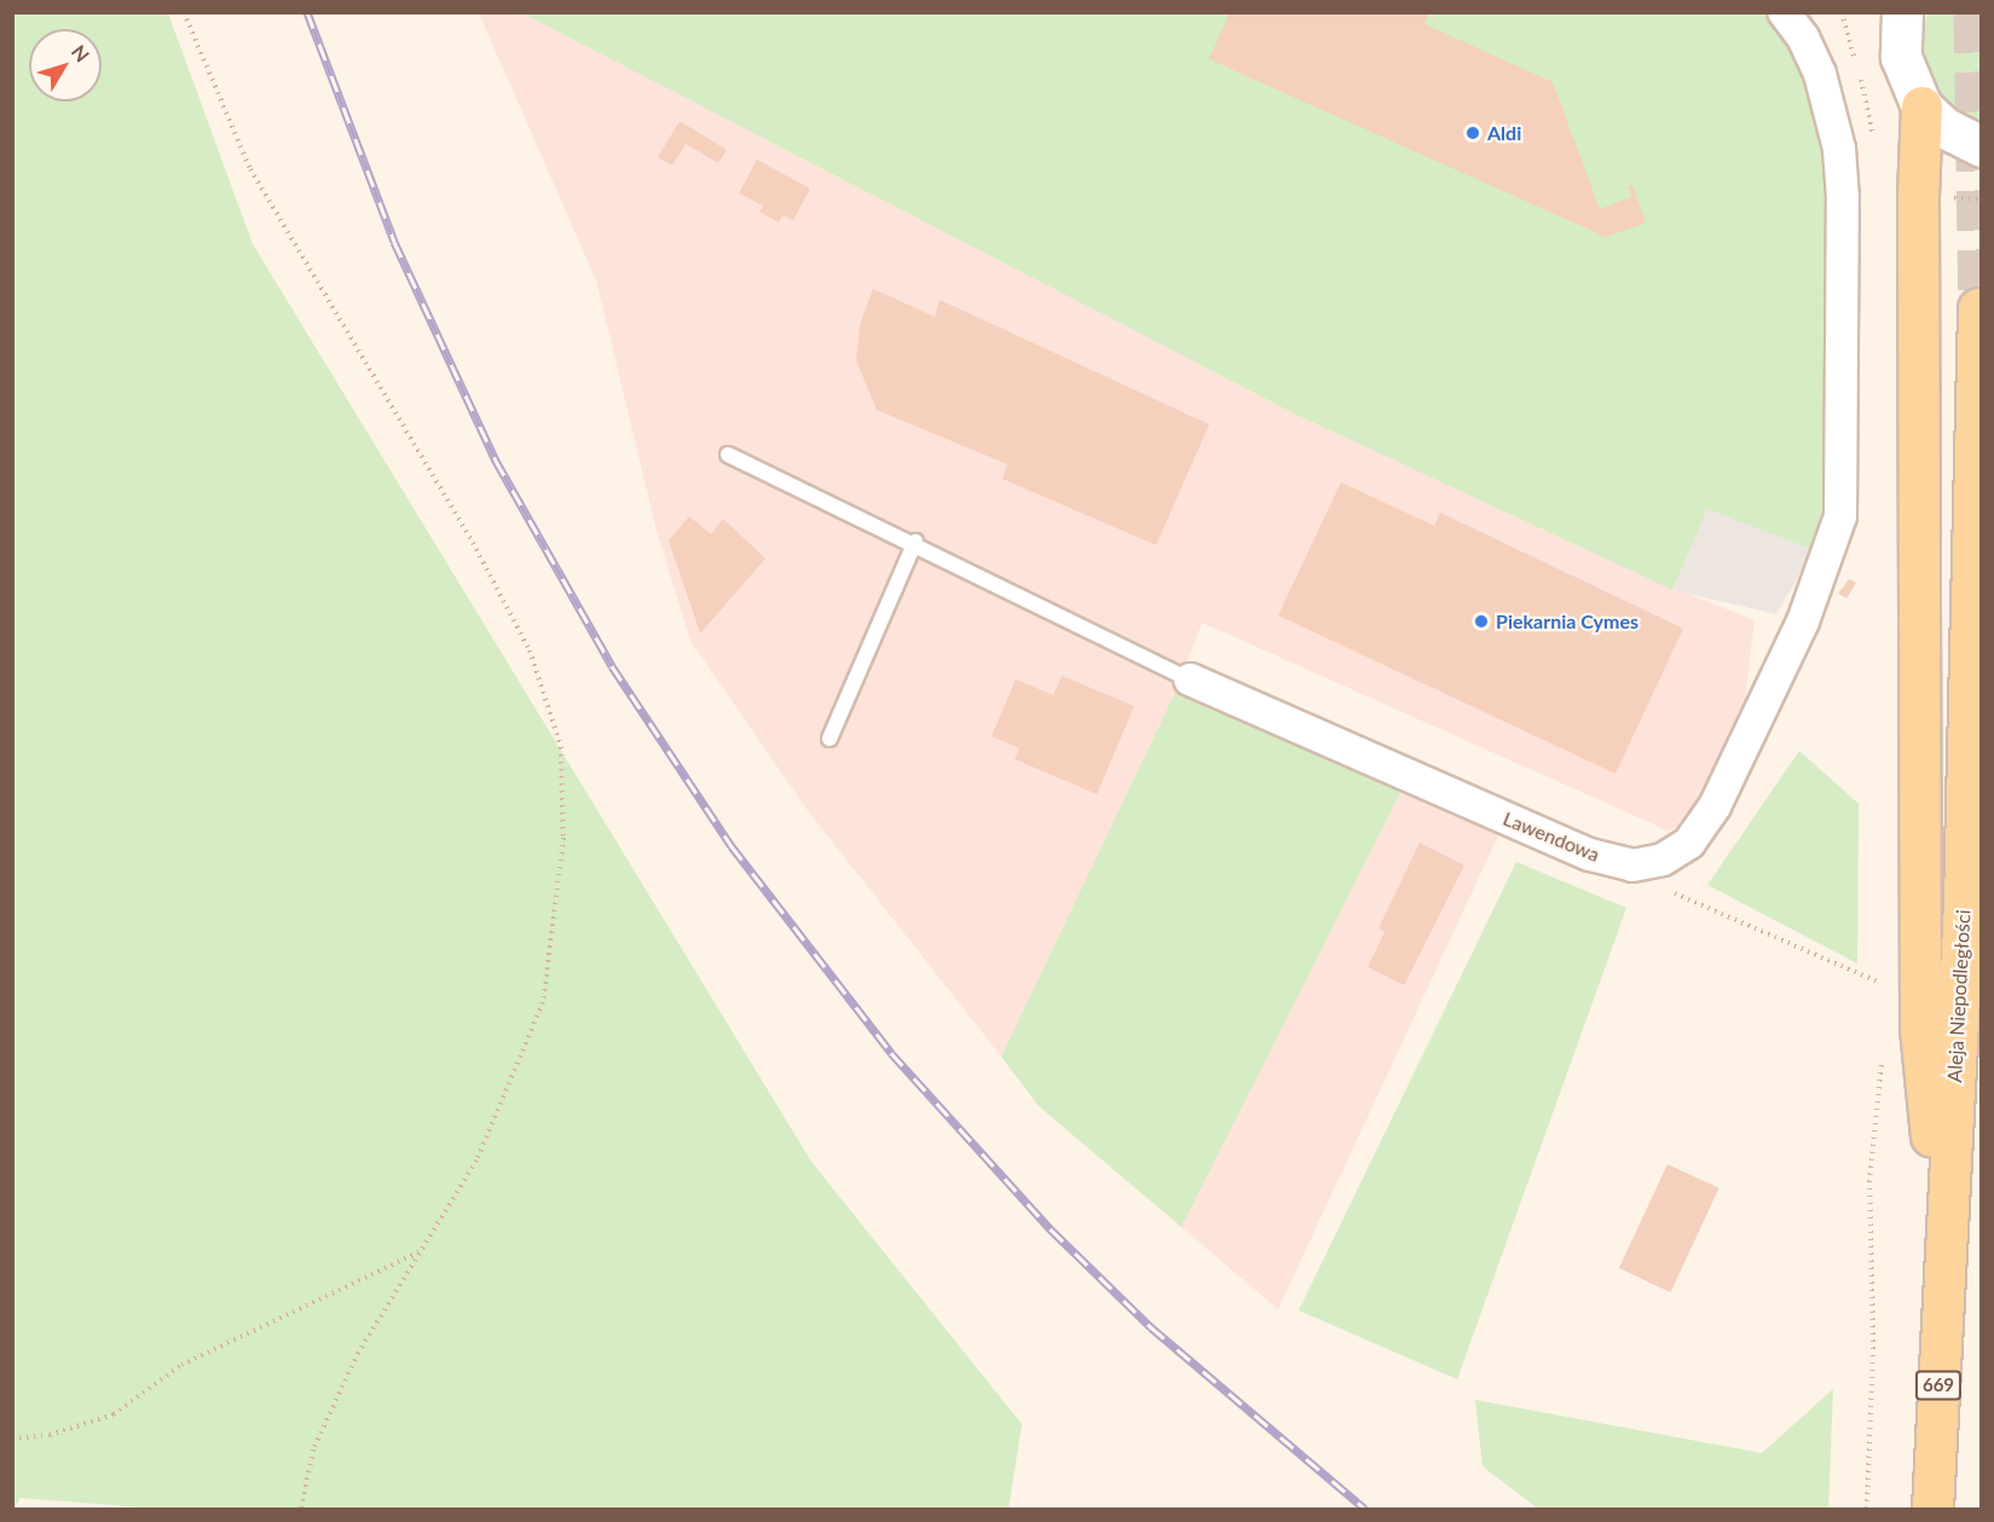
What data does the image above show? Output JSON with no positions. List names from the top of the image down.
{
  "streets": {
    "main road": ["Aleja Niepodległości", "669"],
    "street": ["Lawendowa"]
  },
  "places": ["Aldi", "Piekarnia Cymes"],
  "north": "top right"
}
